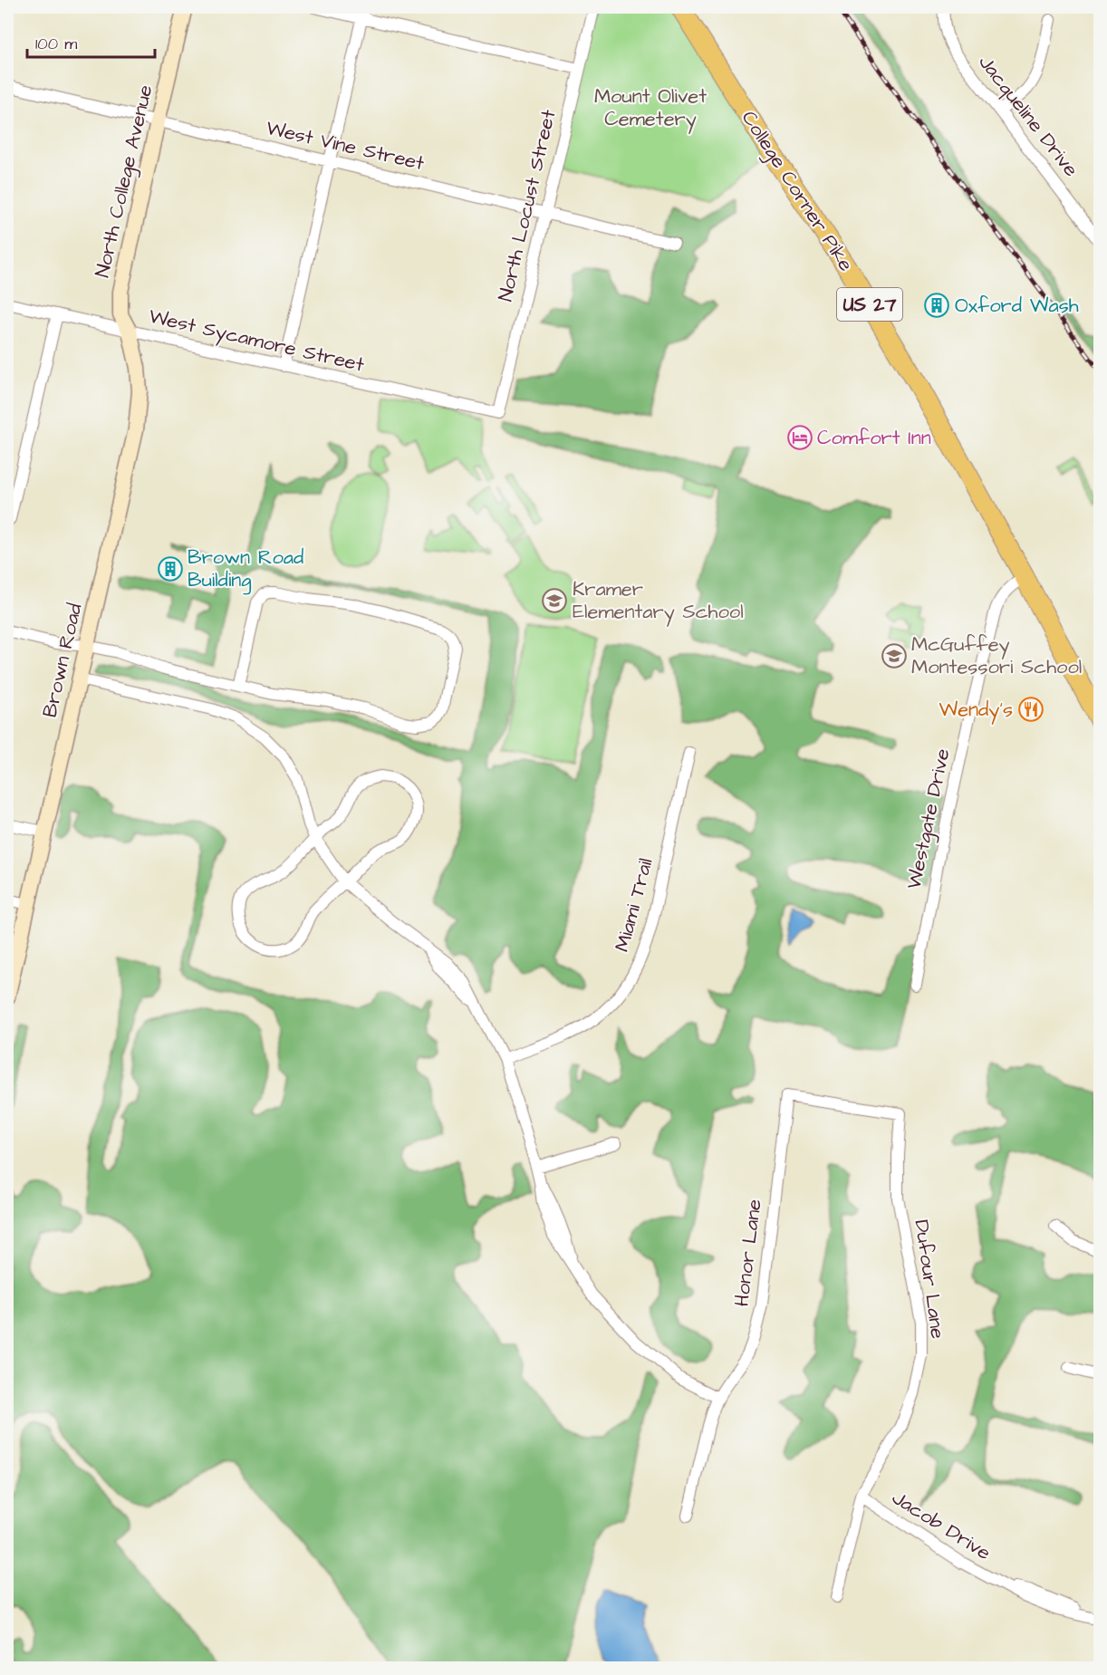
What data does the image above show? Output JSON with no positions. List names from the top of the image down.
{
  "streets": {
    "highway": ["College Corner Pike", "US 27"],
    "street": [
      "Jacqueline Drive",
      "West Vine Street",
      "North College Avenue",
      "North Locust Street",
      "West Sycamore Street",
      "Brown Road",
      "Westgate Drive",
      "Miami Trail",
      "Honor Lane",
      "Dufour Lane",
      "Jacob Drive"
    ]
  },
  "crossings": [
    ["West Vine Street", "North College Avenue"],
    ["West Vine Street", "North Locust Street"],
    ["North College Avenue", "West Sycamore Street"],
    ["North College Avenue", "Brown Road"],
    ["College Corner Pike", "Westgate Drive"],
    ["North Locust Street", "West Sycamore Street"],
    ["West Sycamore Street", "Brown Road"],
    ["Honor Lane", "Dufour Lane"],
    ["Dufour Lane", "Jacob Drive"]
  ],
  "parks": ["Mount Olivet Cemetery"],
  "places": {
    "building": ["Oxford Wash", "Brown Road Building"],
    "hotel": ["Comfort Inn"],
    "school or university": ["Kramer Elementary School", "McGuffey Montessori School"],
    "restaurant": ["Wendy's"]
  },
  "scale_bar": "100 m"
}
